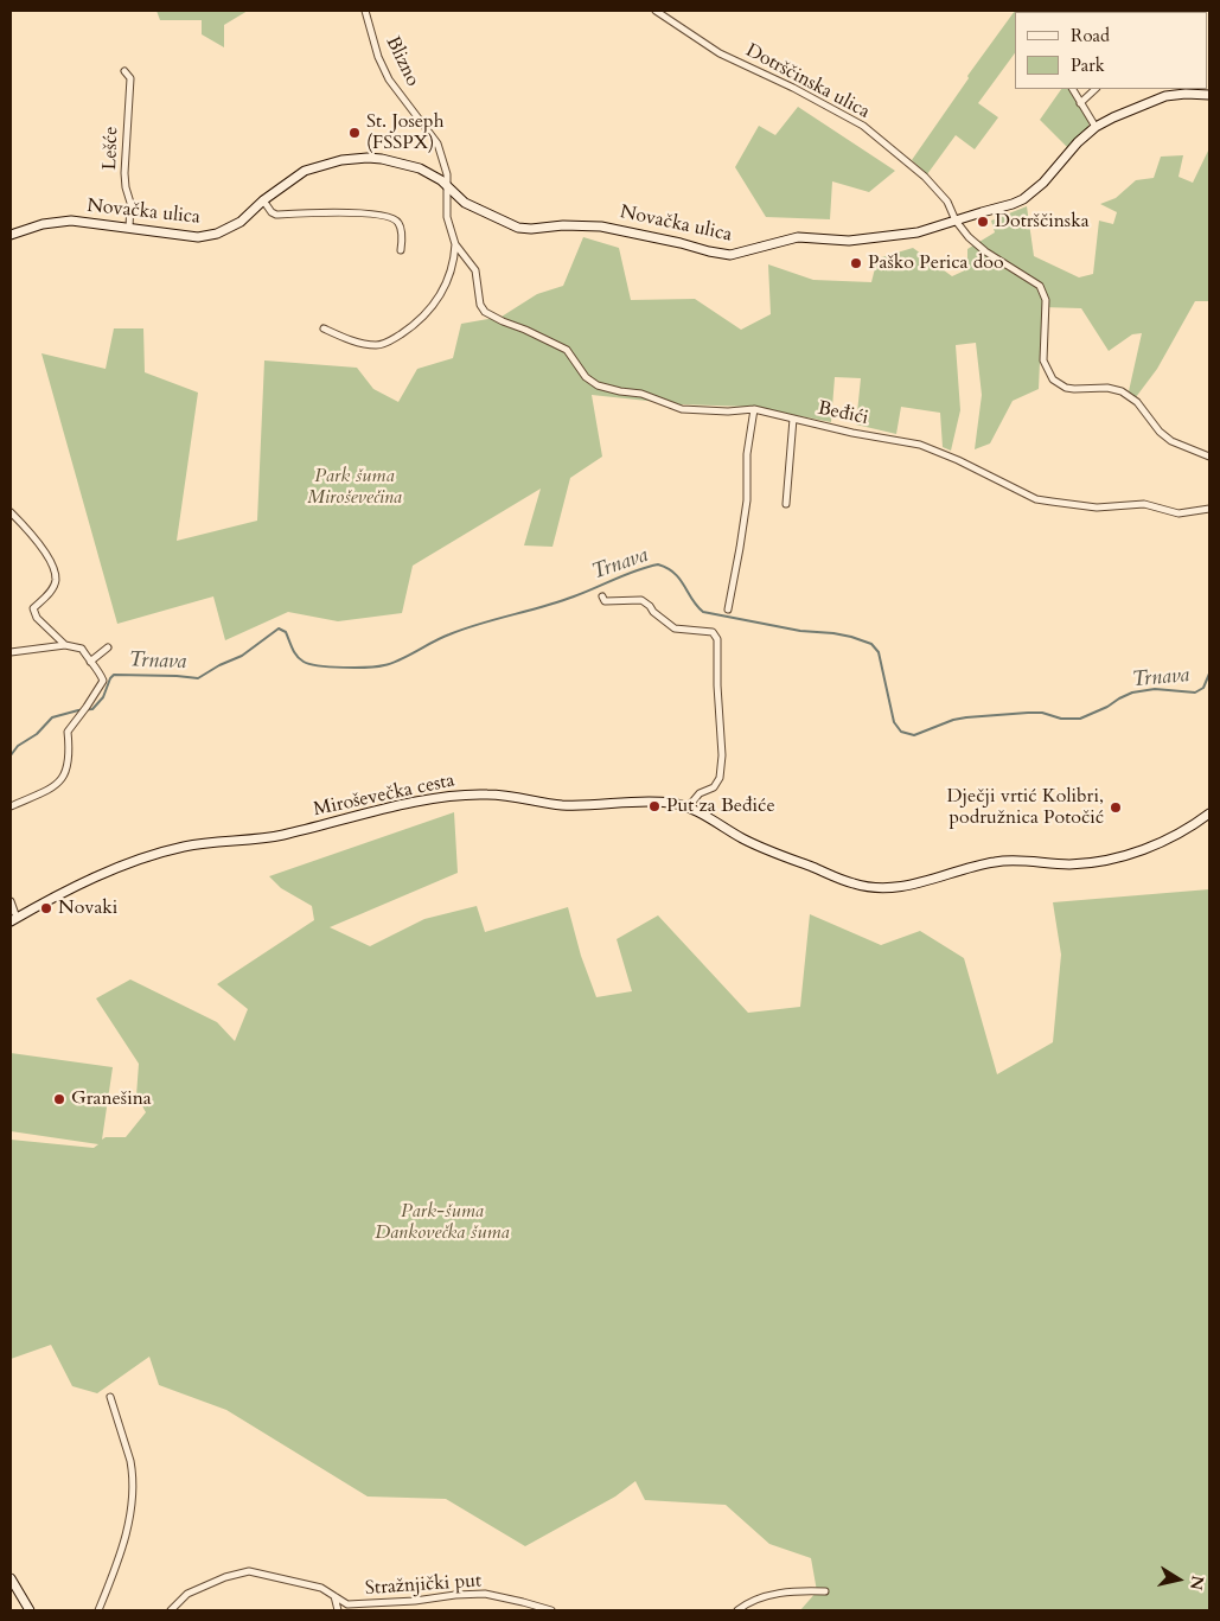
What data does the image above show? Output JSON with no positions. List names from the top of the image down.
{
  "streets": {
    "street": [
      "Blizno",
      "Dotrščinska ulica",
      "Lešće",
      "Novačka ulica",
      "Beđići",
      "Miroševečka cesta",
      "Stražnjički put"
    ]
  },
  "crossings": [
    ["Blizno", "Novačka ulica"],
    ["Blizno", "Beđići"],
    ["Dotrščinska ulica", "Novačka ulica"],
    ["Lešće", "Novačka ulica"]
  ],
  "water": ["Trnava"],
  "parks": ["Park šuma Miroševečina", "Park-šuma Dankovečka šuma"],
  "places": [
    "St. Joseph (FSSPX)",
    "Dotrščinska",
    "Paško Perica doo",
    "Put za Beđiće",
    "Dječji vrtić Kolibri, podružnica Potočić",
    "Novaki",
    "Granešina"
  ],
  "legend": ["Road", "Park"],
  "north": "right"
}
